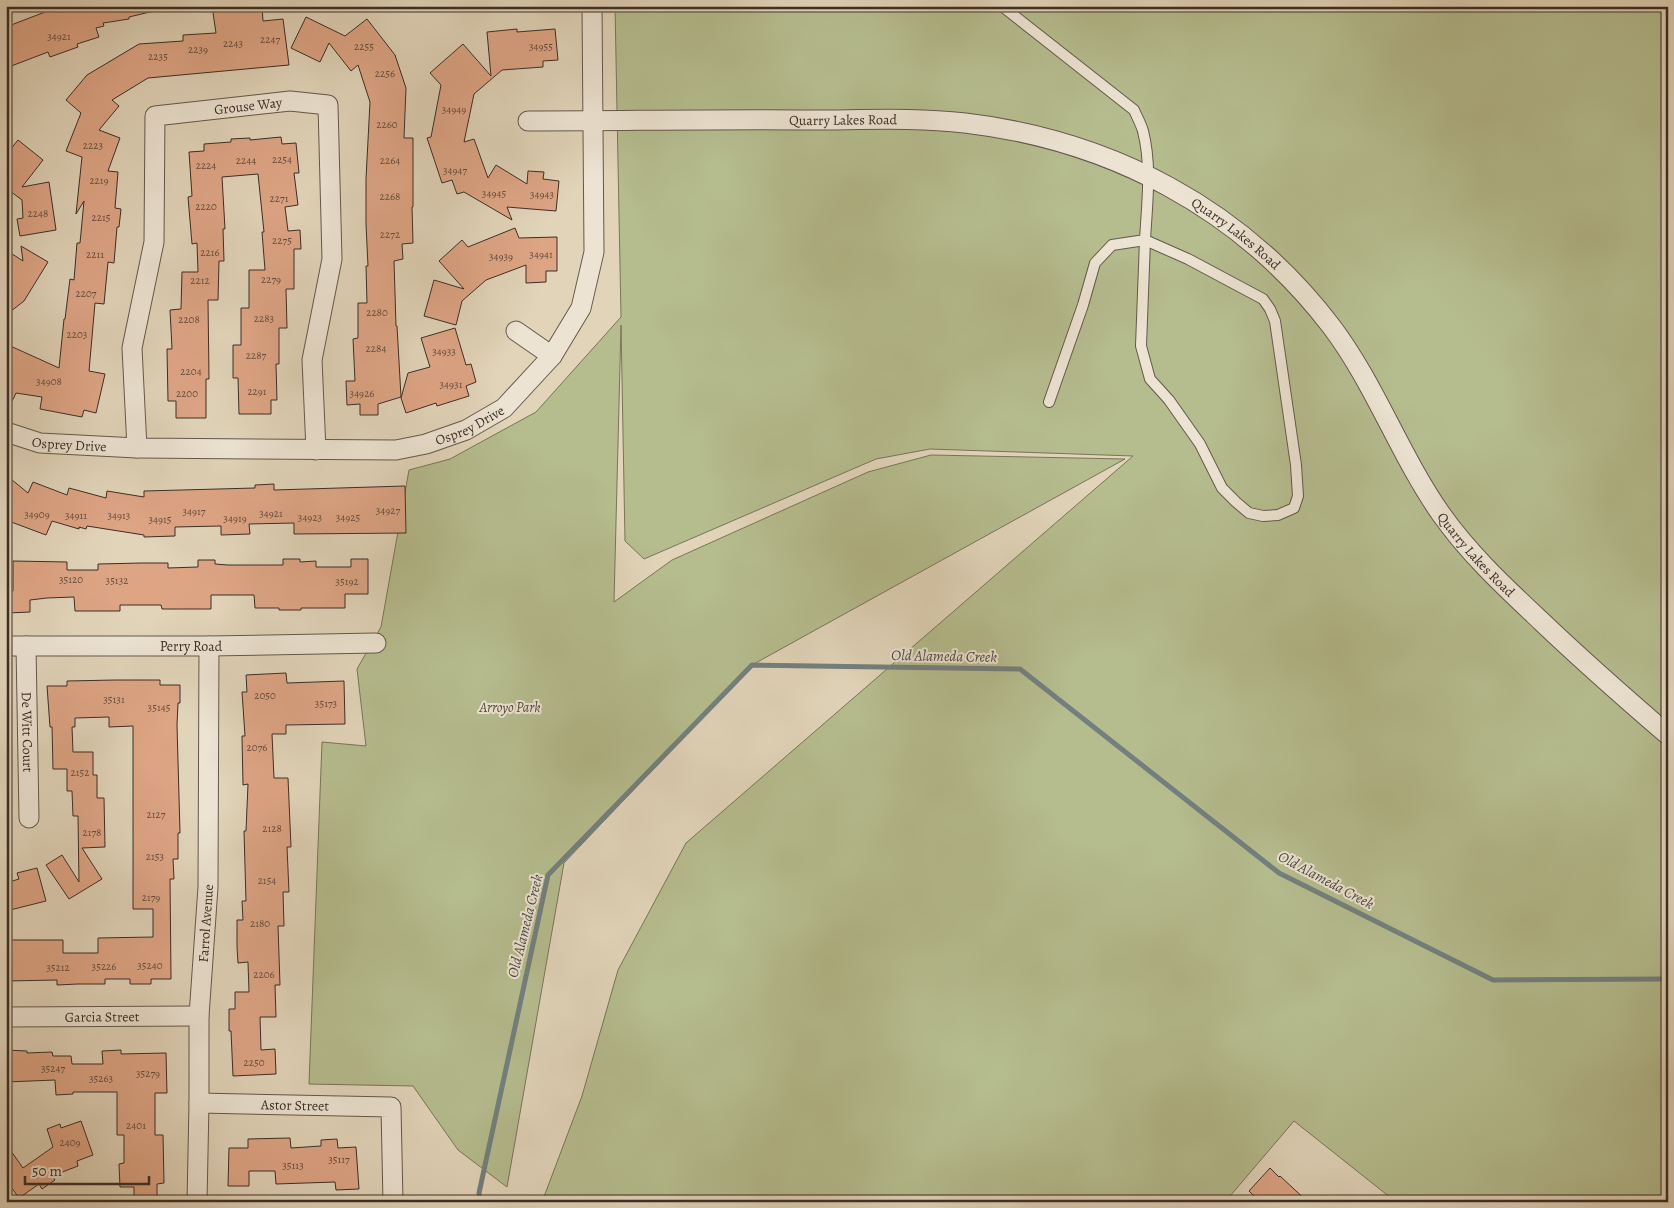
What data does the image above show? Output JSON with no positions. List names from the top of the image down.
{
  "streets": {
    "street": [
      "Grouse Way",
      "Quarry Lakes Road",
      "Osprey Drive",
      "Perry Road",
      "De Witt Court",
      "Farrol Avenue",
      "Garcia Street",
      "Astor Street"
    ]
  },
  "crossings": [
    ["Grouse Way", "Osprey Drive"],
    ["Quarry Lakes Road", "Osprey Drive"],
    ["Perry Road", "De Witt Court"],
    ["Perry Road", "Farrol Avenue"],
    ["Farrol Avenue", "Garcia Street"],
    ["Farrol Avenue", "Astor Street"]
  ],
  "water": ["Old Alameda Creek"],
  "parks": ["Arroyo Park"],
  "house_numbers": [
    "34921",
    "2247",
    "2243",
    "2255",
    "34955",
    "2239",
    "2235",
    "2256",
    "34949",
    "2260",
    "2223",
    "2254",
    "2244",
    "2264",
    "2224",
    "34947",
    "2219",
    "34945",
    "34943",
    "2268",
    "2271",
    "2220",
    "2248",
    "2215",
    "2272",
    "2275",
    "2216",
    "2211",
    "34941",
    "34939",
    "2279",
    "2212",
    "2207",
    "2280",
    "2283",
    "2208",
    "2203",
    "2284",
    "34933",
    "2287",
    "2204",
    "34908",
    "34931",
    "2291",
    "2200",
    "34926",
    "34927",
    "34917",
    "34921",
    "34909",
    "34911",
    "34913",
    "34923",
    "34925",
    "34919",
    "34915",
    "35120",
    "35132",
    "35192",
    "2050",
    "35131",
    "35173",
    "35145",
    "2076",
    "2152",
    "2127",
    "2128",
    "2178",
    "2153",
    "2154",
    "2179",
    "2180",
    "35240",
    "35226",
    "35212",
    "2206",
    "2250",
    "35247",
    "35279",
    "35263",
    "2401",
    "2409",
    "35117",
    "35113"
  ],
  "scale_bar": "50 m"
}
